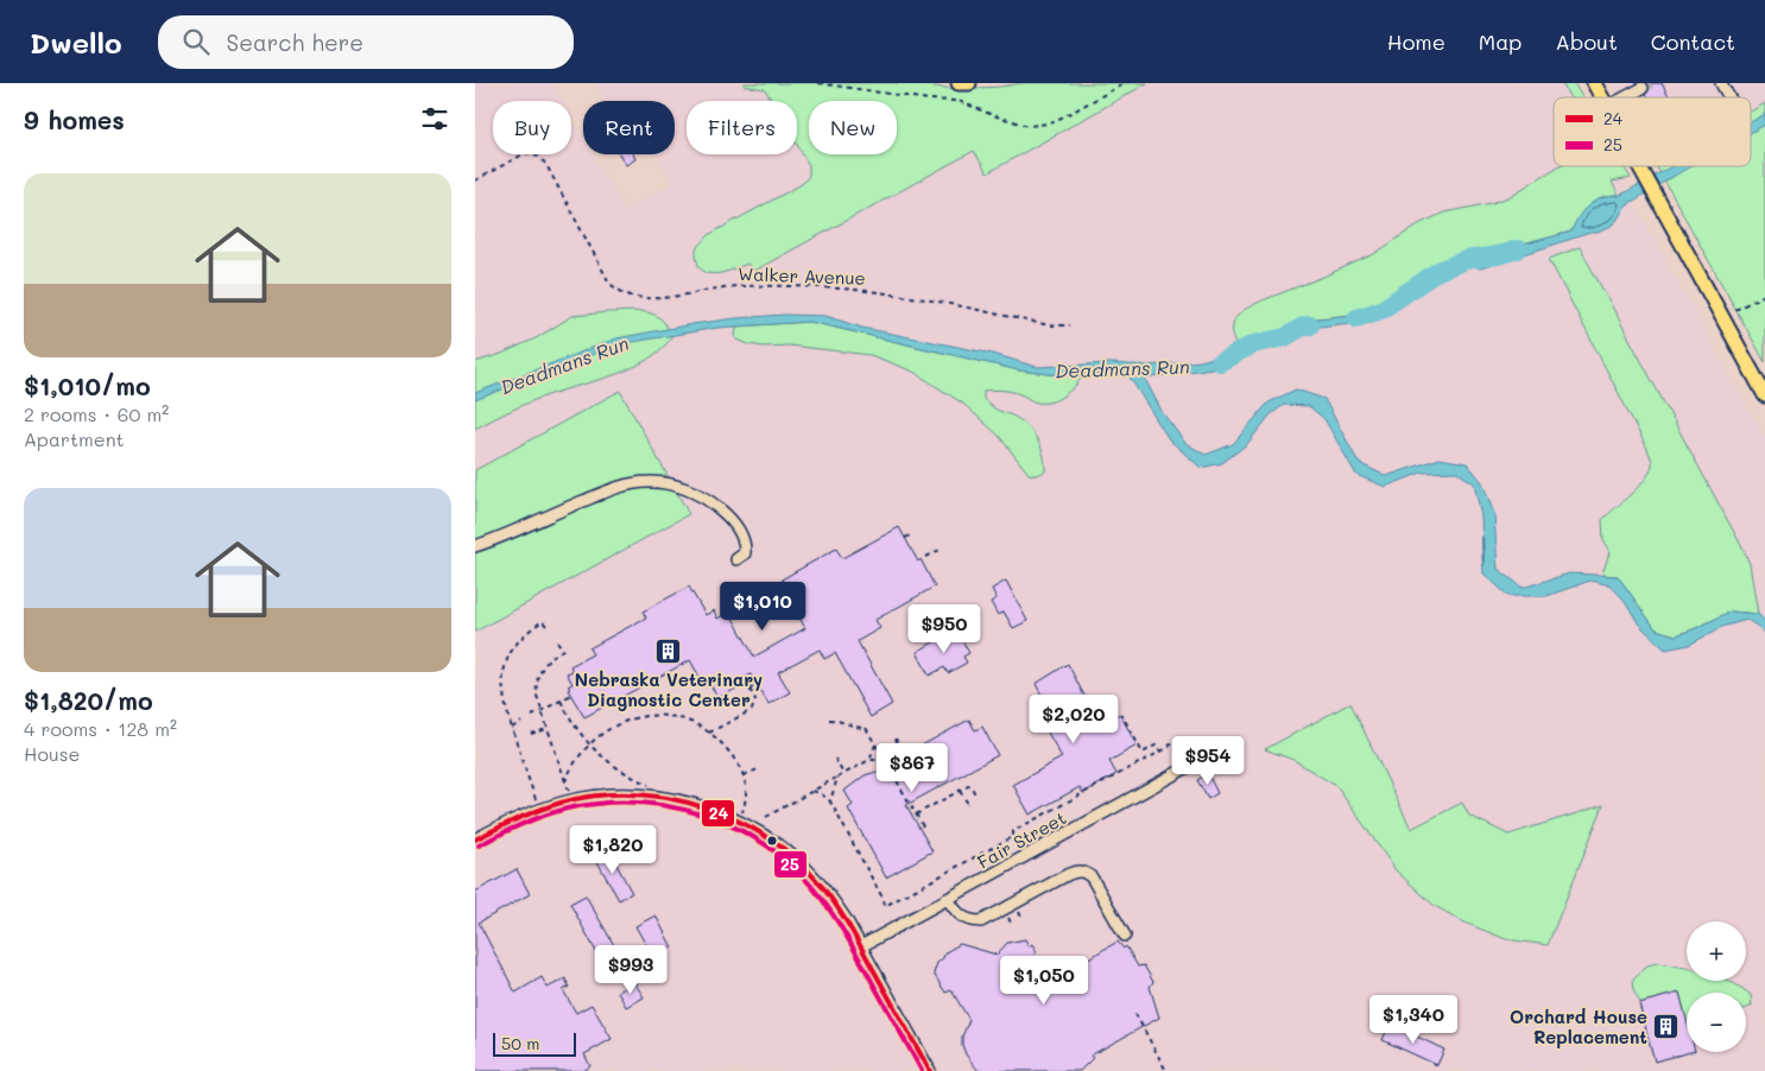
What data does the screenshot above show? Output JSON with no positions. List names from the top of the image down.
{
  "streets": {
    "lane": ["Fair Street"],
    "path": ["Walker Avenue"]
  },
  "water": ["Deadmans Run"],
  "places": {
    "building": ["Nebraska Veterinary Diagnostic Center", "Orchard House Replacement"]
  },
  "lines": ["transit line 24", "transit line 25"],
  "legend": ["24", "25"],
  "scale_bar": "50 m",
  "page": {
    "header": "Dwello",
    "search": "Search here",
    "nav": [
      "Home",
      "Map",
      "About",
      "Contact"
    ],
    "heading": "9 homes",
    "chip": [
      "Buy",
      "Rent",
      "Filters",
      "New"
    ],
    "list": [
      {
        "name": "$1,010/mo",
        "note": "2 rooms · 60 m² · Apartment"
      },
      {
        "name": "$1,820/mo",
        "note": "4 rooms · 128 m² · House"
      }
    ],
    "price": [
      "$1,010",
      "$950",
      "$2,020",
      "$954",
      "$867",
      "$1,820",
      "$993",
      "$1,050",
      "$1,340"
    ],
    "map_buttons": ["+", "−"],
    "scale": "50 m"
  }
}
